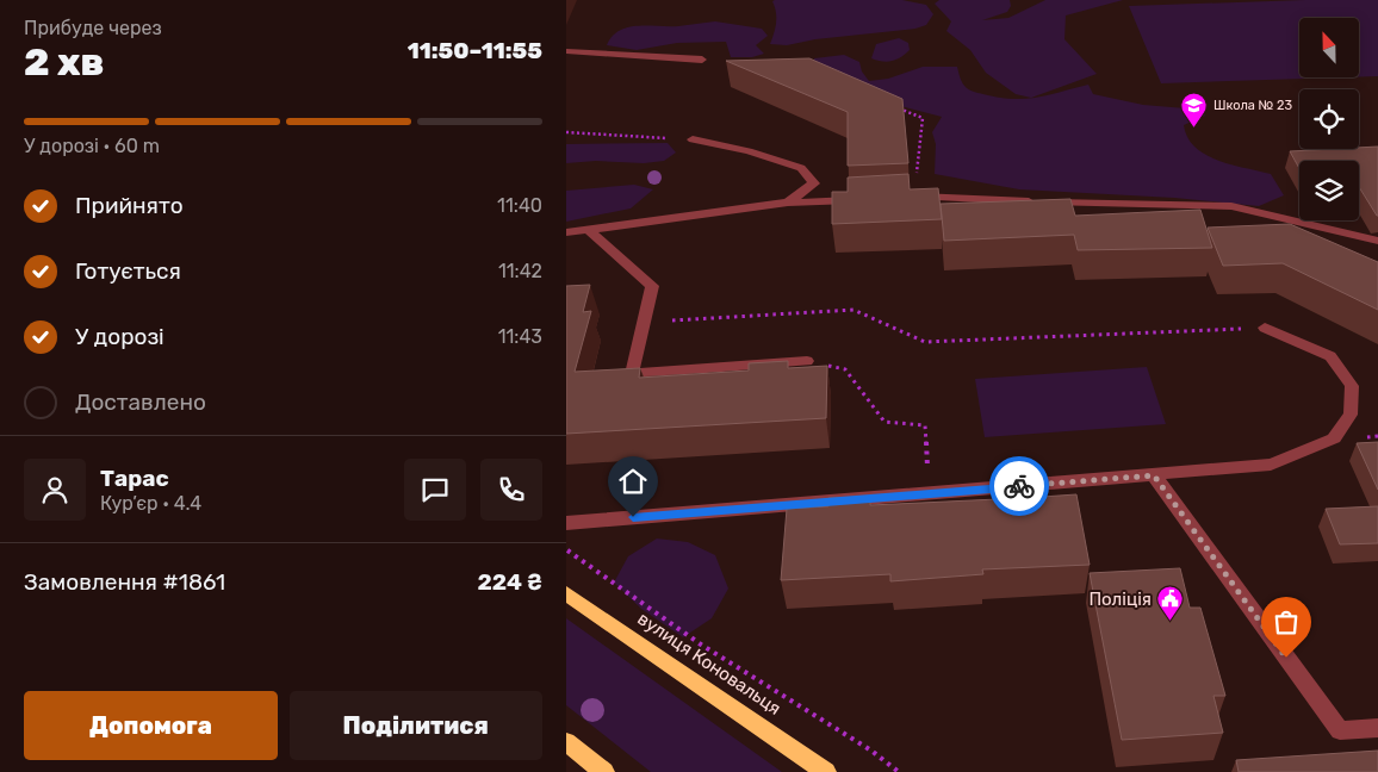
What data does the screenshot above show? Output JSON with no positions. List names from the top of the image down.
{
  "streets": {
    "main road": ["вулиця Коновальця"]
  },
  "places": {
    "school or university": ["Школа № 23"],
    "public building": ["Поліція"]
  },
  "north": "top",
  "page": {
    "heading": ["2 хв", "Прибуде через", "11:50–11:55"],
    "panel": [
      "Тарас",
      "Кур’єр · 4.4",
      "Замовлення #1861",
      "224 ₴"
    ],
    "bar": "У дорозі · 60 m",
    "list": [
      ["Прийнято", "11:40"],
      ["Готується", "11:42"],
      ["У дорозі", "11:43"],
      "Доставлено"
    ],
    "buttons": ["Допомога", "Поділитися"]
  }
}
